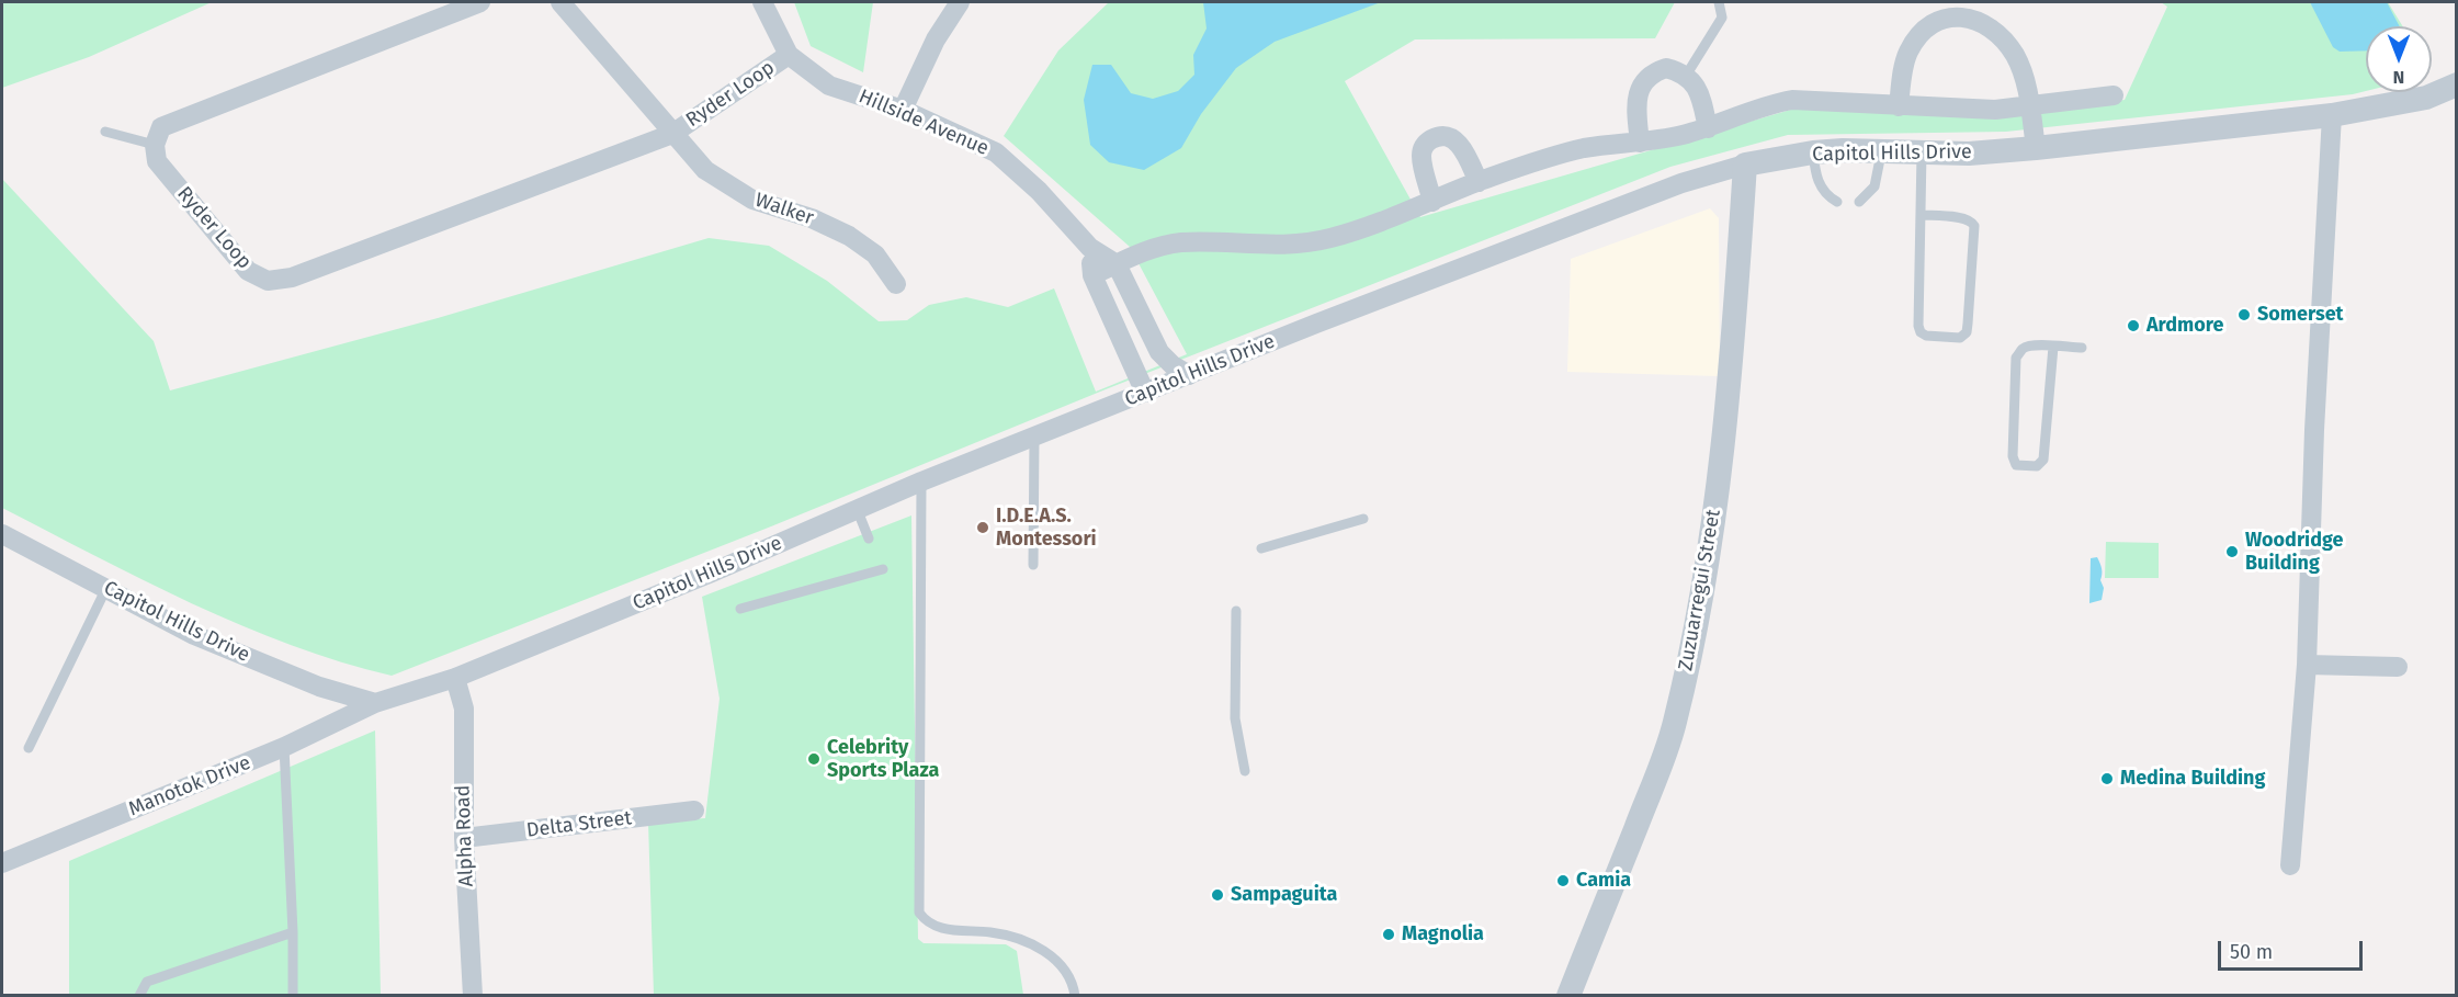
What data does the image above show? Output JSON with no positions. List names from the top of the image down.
{
  "streets": {
    "street": [
      "Ryder Loop",
      "Hillside Avenue",
      "Capitol Hills Drive",
      "Walker",
      "Zuzuarregui Street",
      "Manotok Drive",
      "Delta Street",
      "Alpha Road"
    ]
  },
  "crossings": [
    ["Ryder Loop", "Hillside Avenue"],
    ["Ryder Loop", "Walker"],
    ["Capitol Hills Drive", "Zuzuarregui Street"],
    ["Capitol Hills Drive", "Manotok Drive"],
    ["Capitol Hills Drive", "Alpha Road"],
    ["Delta Street", "Alpha Road"]
  ],
  "places": [
    "Somerset",
    "Ardmore",
    "I.D.E.A.S. Montessori",
    "Woodridge Building",
    "Celebrity Sports Plaza",
    "Medina Building",
    "Camia",
    "Sampaguita",
    "Magnolia"
  ],
  "scale_bar": "50 m",
  "north": "bottom"
}
